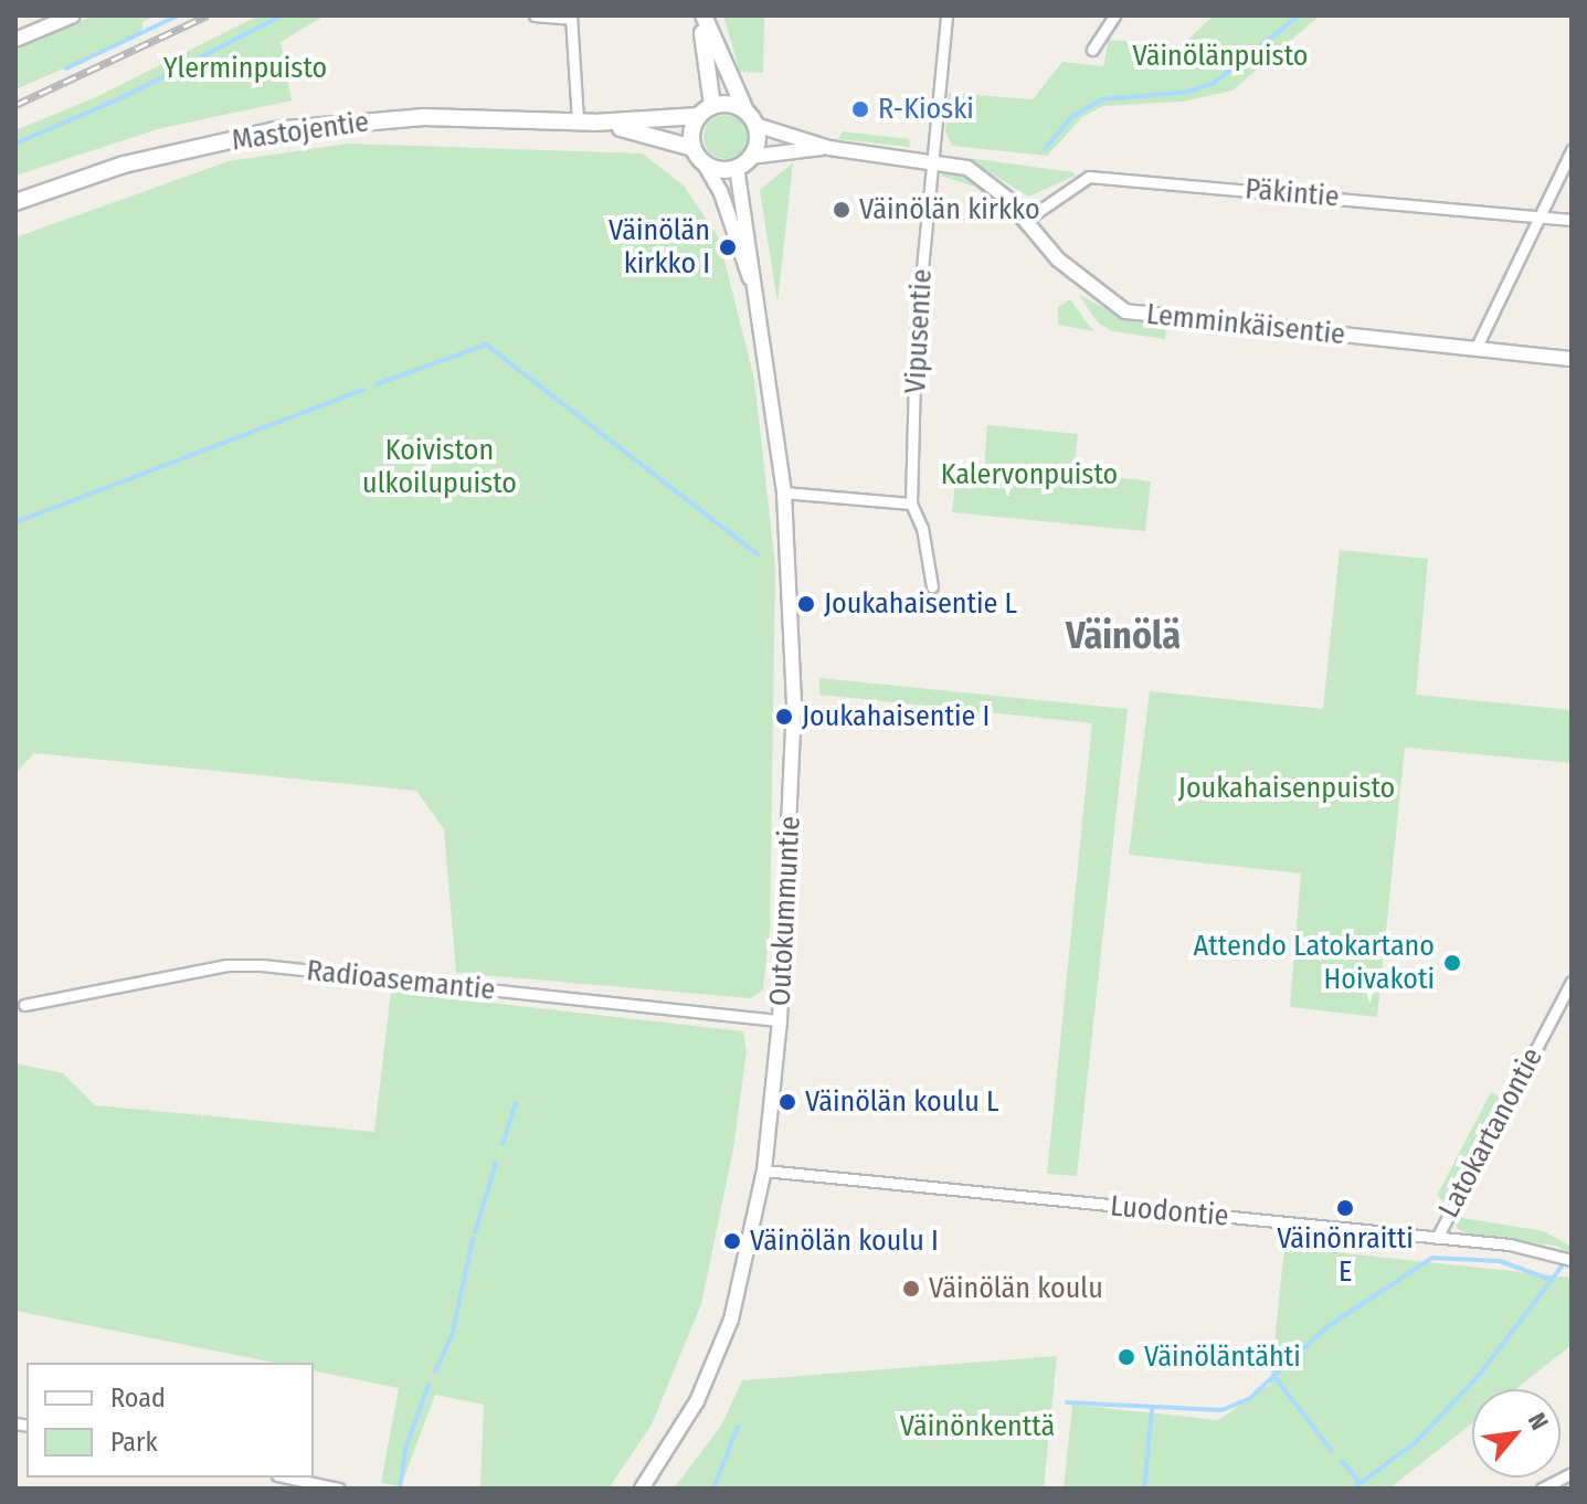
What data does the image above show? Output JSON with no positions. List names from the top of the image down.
{
  "streets": {
    "main road": ["Mastojentie"],
    "street": [
      "Päkintie",
      "Lemminkäisentie",
      "Vipusentie",
      "Outokummuntie",
      "Radioasemantie",
      "Latokartanontie",
      "Luodontie"
    ]
  },
  "crossings": [
    ["Mastojentie", "Outokummuntie"],
    ["Päkintie", "Lemminkäisentie"],
    ["Lemminkäisentie", "Vipusentie"],
    ["Outokummuntie", "Radioasemantie"],
    ["Outokummuntie", "Luodontie"],
    ["Latokartanontie", "Luodontie"]
  ],
  "districts": ["Väinölä"],
  "parks": [
    "Väinölänpuisto",
    "Ylerminpuisto",
    "Koiviston ulkoilupuisto",
    "Kalervonpuisto",
    "Joukahaisenpuisto",
    "Väinönkenttä"
  ],
  "places": [
    "R-Kioski",
    "Väinölän kirkko",
    "Väinölän kirkko I",
    "Joukahaisentie L",
    "Joukahaisentie I",
    "Attendo Latokartano Hoivakoti",
    "Väinölän koulu L",
    "Väinönraitti E",
    "Väinölän koulu I",
    "Väinölän koulu",
    "Väinöläntähti"
  ],
  "legend": ["Road", "Park"],
  "north": "top right"
}
